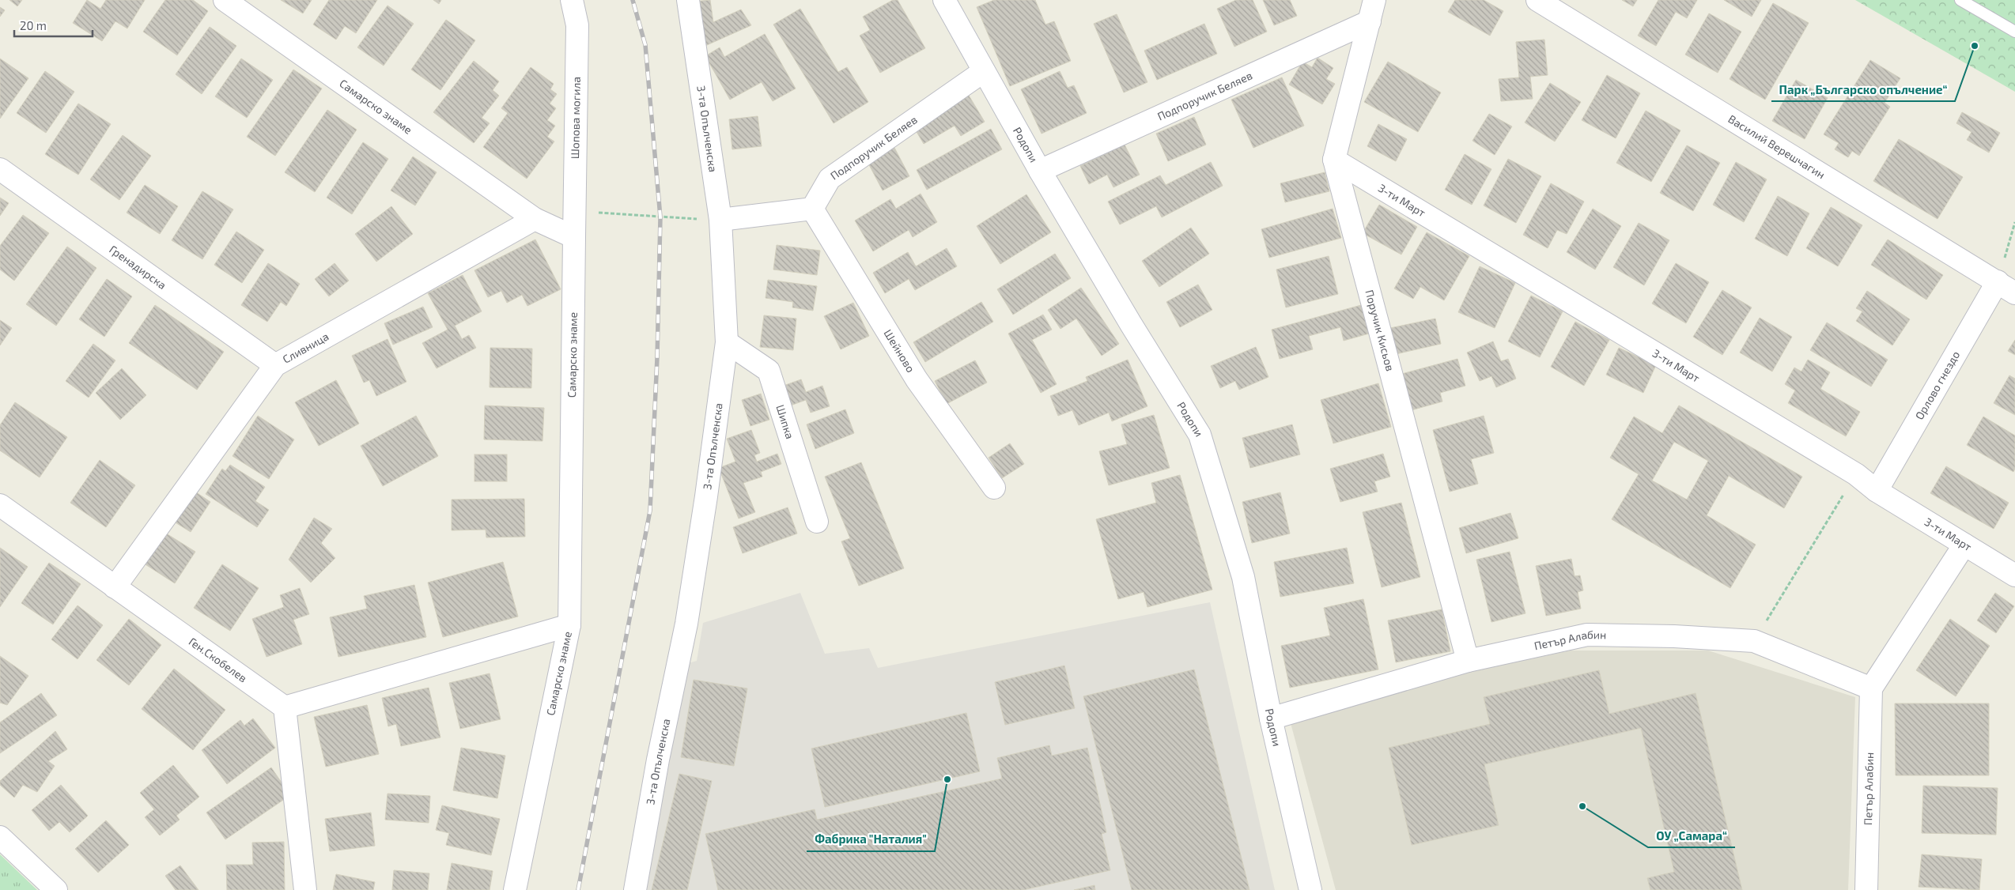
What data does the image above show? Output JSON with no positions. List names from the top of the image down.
{
  "streets": {
    "street": [
      "Подпоручик Беляев",
      "Самарско знаме",
      "Шопова могила",
      "3-та Опълченска",
      "Родопи",
      "Василий Верешчагин",
      "3-ти Март",
      "Гренадирска",
      "Поручик Кисьов",
      "Сливница",
      "Шейново",
      "Орлово гнездо",
      "Шипка",
      "Петър Алабин",
      "Ген.Скобелев"
    ]
  },
  "crossings": [
    ["Подпоручик Беляев", "Родопи"],
    ["Подпоручик Беляев", "Поручик Кисьов"],
    ["Подпоручик Беляев", "Шейново"],
    ["Самарско знаме", "Шопова могила"],
    ["Самарско знаме", "Сливница"],
    ["3-та Опълченска", "Шипка"],
    ["Родопи", "Петър Алабин"],
    ["Василий Верешчагин", "Орлово гнездо"],
    ["3-ти Март", "Поручик Кисьов"],
    ["3-ти Март", "Орлово гнездо"],
    ["Гренадирска", "Сливница"],
    ["Поручик Кисьов", "Петър Алабин"],
    ["Сливница", "Ген.Скобелев"]
  ],
  "places": ["Парк „Българско опълчение“", "Фабрика \"Наталия\"", "ОУ „Самара“"],
  "scale_bar": "20 m"
}
